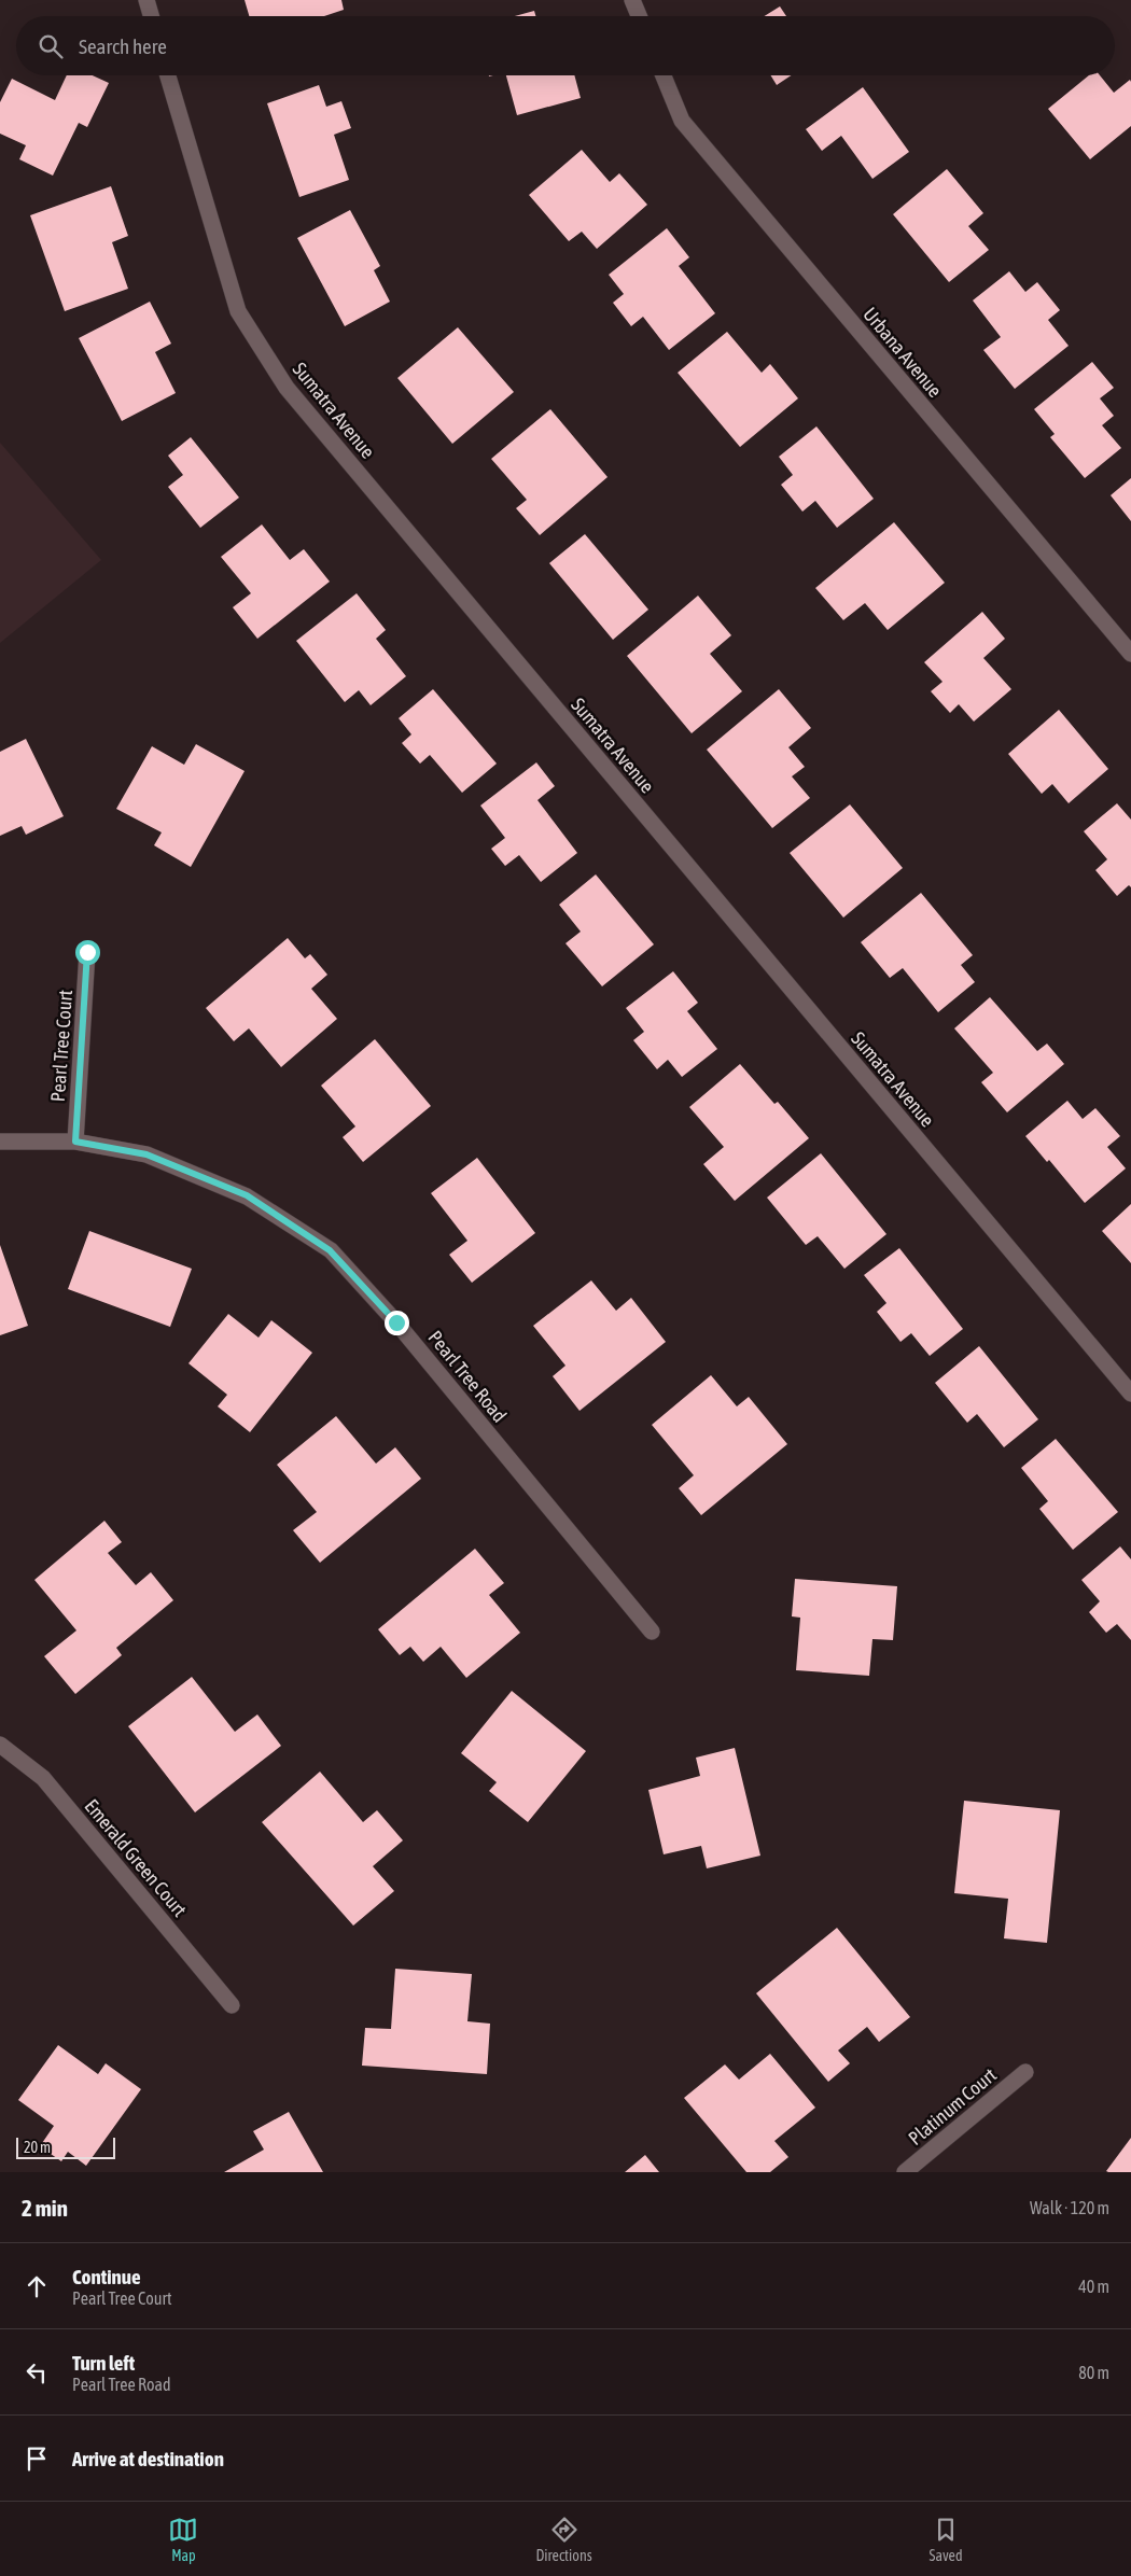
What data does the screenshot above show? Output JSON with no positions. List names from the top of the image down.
{
  "streets": {
    "street": [
      "Urbana Avenue",
      "Sumatra Avenue",
      "Pearl Tree Court",
      "Pearl Tree Road",
      "Emerald Green Court",
      "Platinum Court"
    ]
  },
  "crossings": [
    ["Pearl Tree Court", "Pearl Tree Road"]
  ],
  "scale_bar": "20 m",
  "page": {
    "search": "Search here",
    "scale": "20 m",
    "heading": ["2 min", "Walk · 120 m"],
    "list": [
      ["Continue", "Pearl Tree Court", "40 m"],
      ["Turn left", "Pearl Tree Road", "80 m"],
      "Arrive at destination"
    ],
    "nav": ["Map", "Directions", "Saved"]
  }
}
